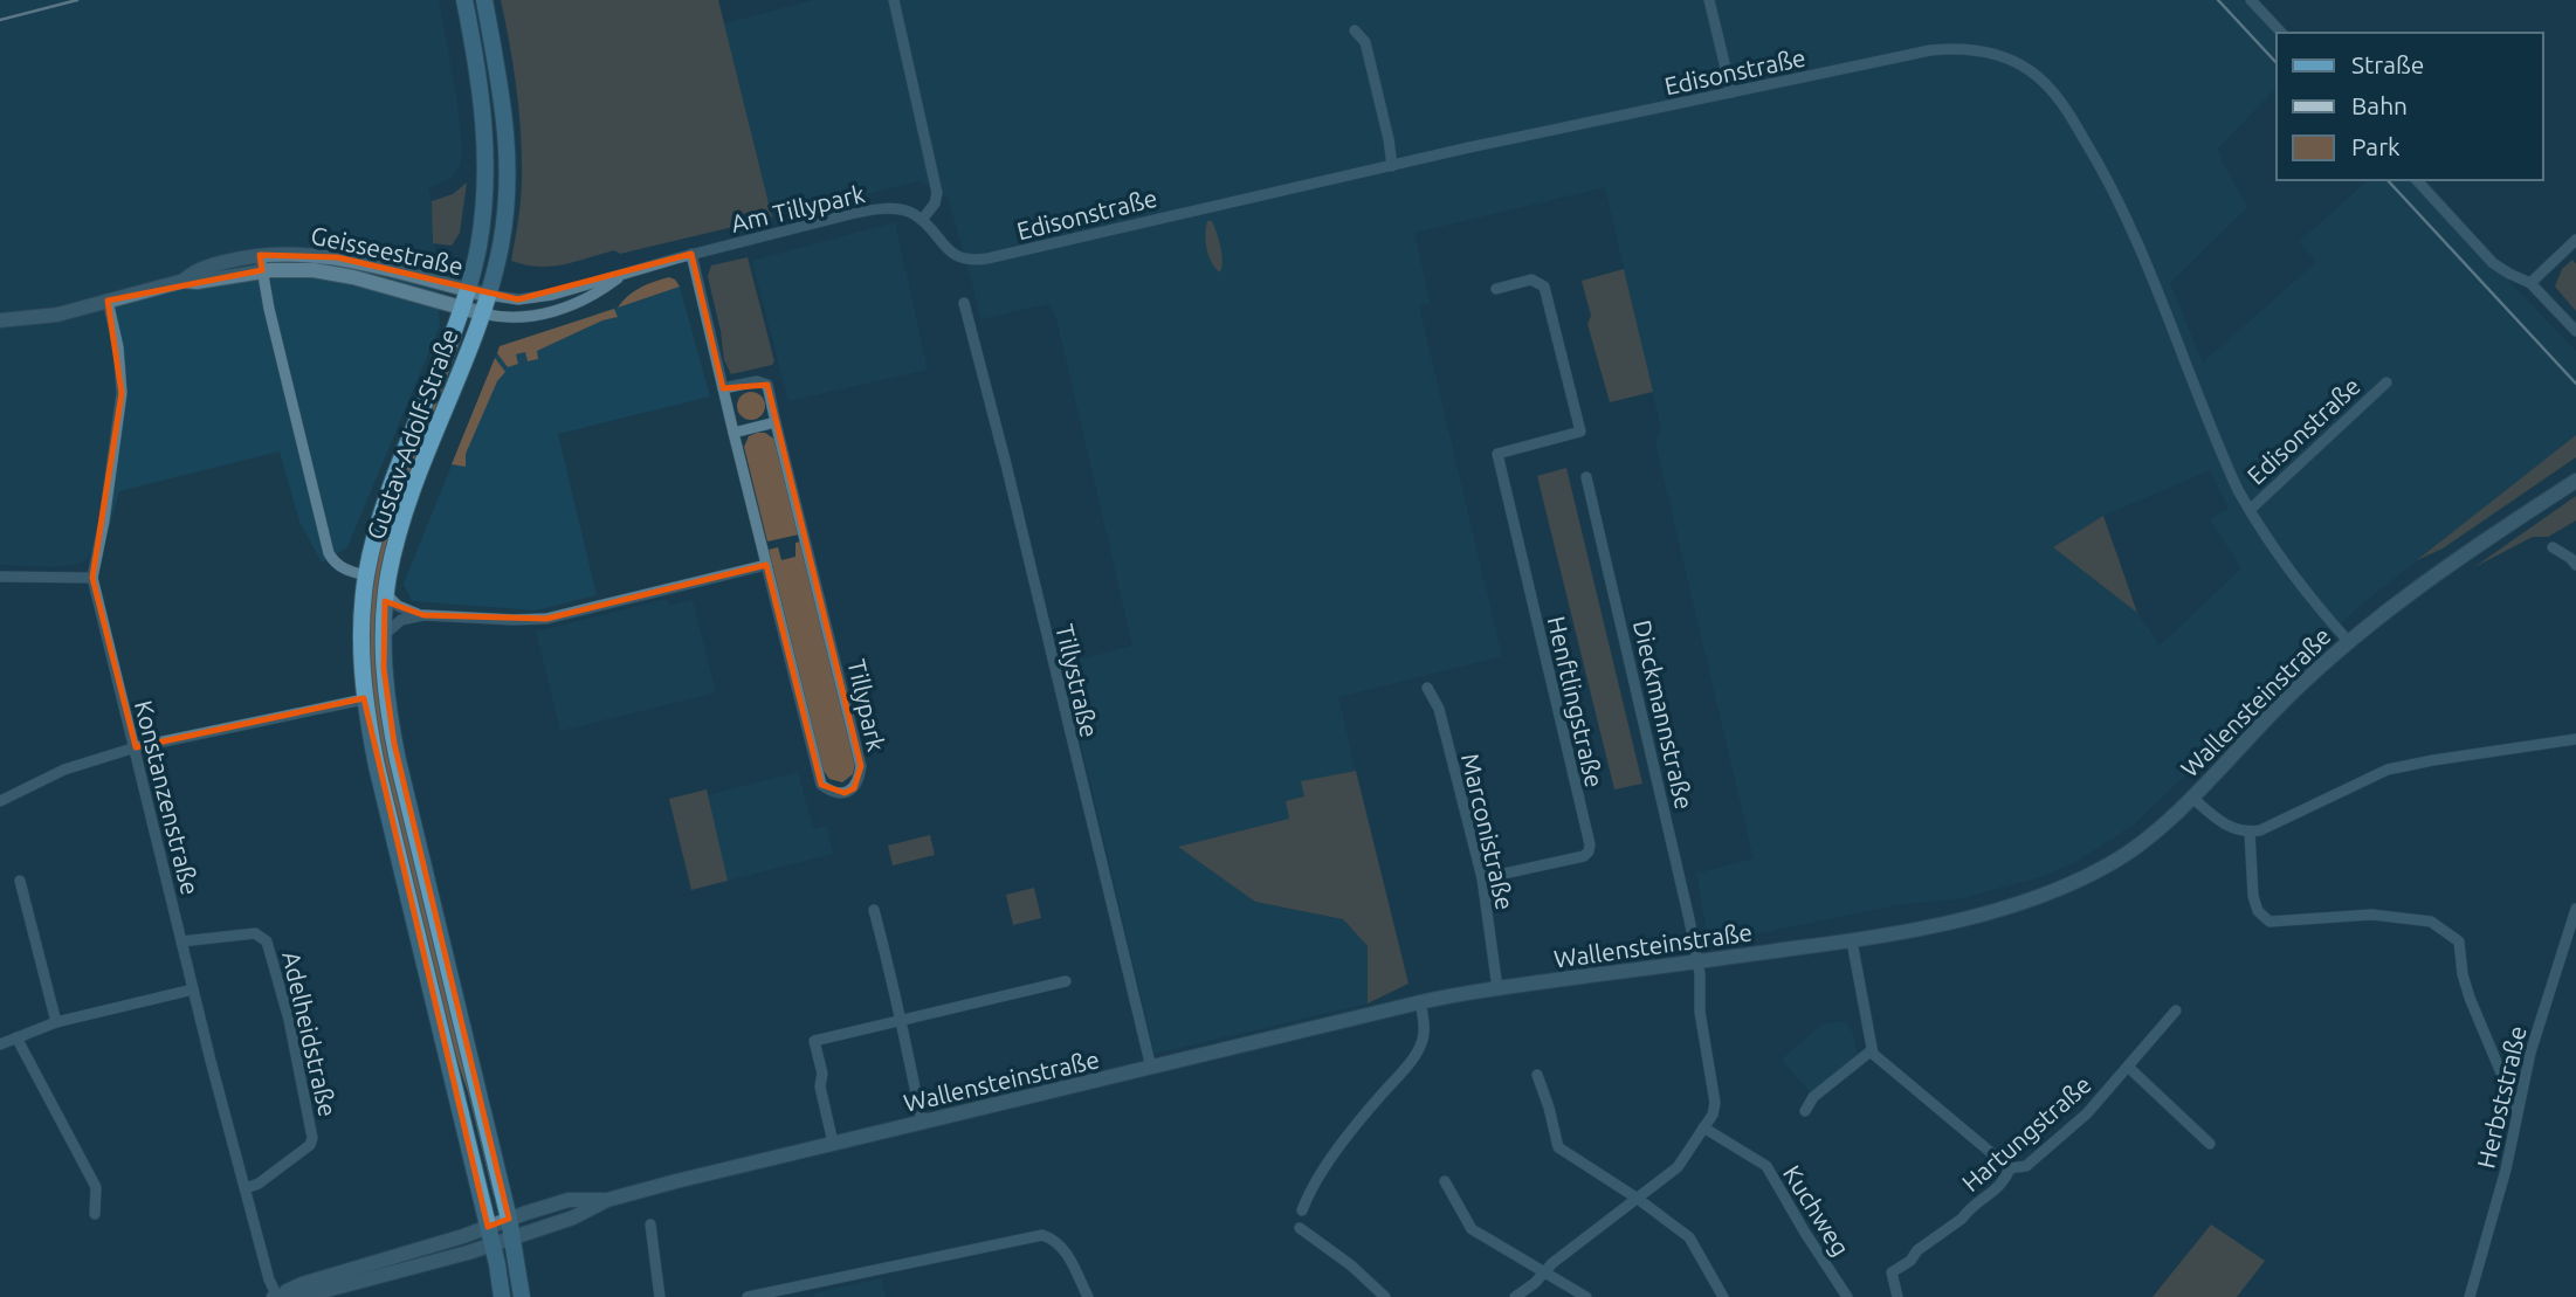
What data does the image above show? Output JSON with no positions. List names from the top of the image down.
{
  "streets": {
    "main road": ["Gustav-Adolf-Straße"],
    "street": [
      "Edisonstraße",
      "Am Tillypark",
      "Geisseestraße",
      "Tillystraße",
      "Henftlingstraße",
      "Wallensteinstraße",
      "Tillypark",
      "Dieckmannstraße",
      "Konstanzenstraße",
      "Marconistraße",
      "Adelheidstraße",
      "Herbststraße",
      "Hartungstraße",
      "Kuchweg"
    ]
  },
  "crossings": [
    ["Edisonstraße", "Am Tillypark"],
    ["Edisonstraße", "Wallensteinstraße"],
    ["Am Tillypark", "Geisseestraße"],
    ["Am Tillypark", "Gustav-Adolf-Straße"],
    ["Am Tillypark", "Tillypark"],
    ["Geisseestraße", "Gustav-Adolf-Straße"],
    ["Geisseestraße", "Konstanzenstraße"],
    ["Gustav-Adolf-Straße", "Wallensteinstraße"],
    ["Tillystraße", "Wallensteinstraße"],
    ["Henftlingstraße", "Marconistraße"],
    ["Wallensteinstraße", "Dieckmannstraße"],
    ["Wallensteinstraße", "Konstanzenstraße"],
    ["Wallensteinstraße", "Marconistraße"],
    ["Dieckmannstraße", "Kuchweg"],
    ["Konstanzenstraße", "Adelheidstraße"]
  ],
  "legend": ["Straße", "Bahn", "Park"]
}
